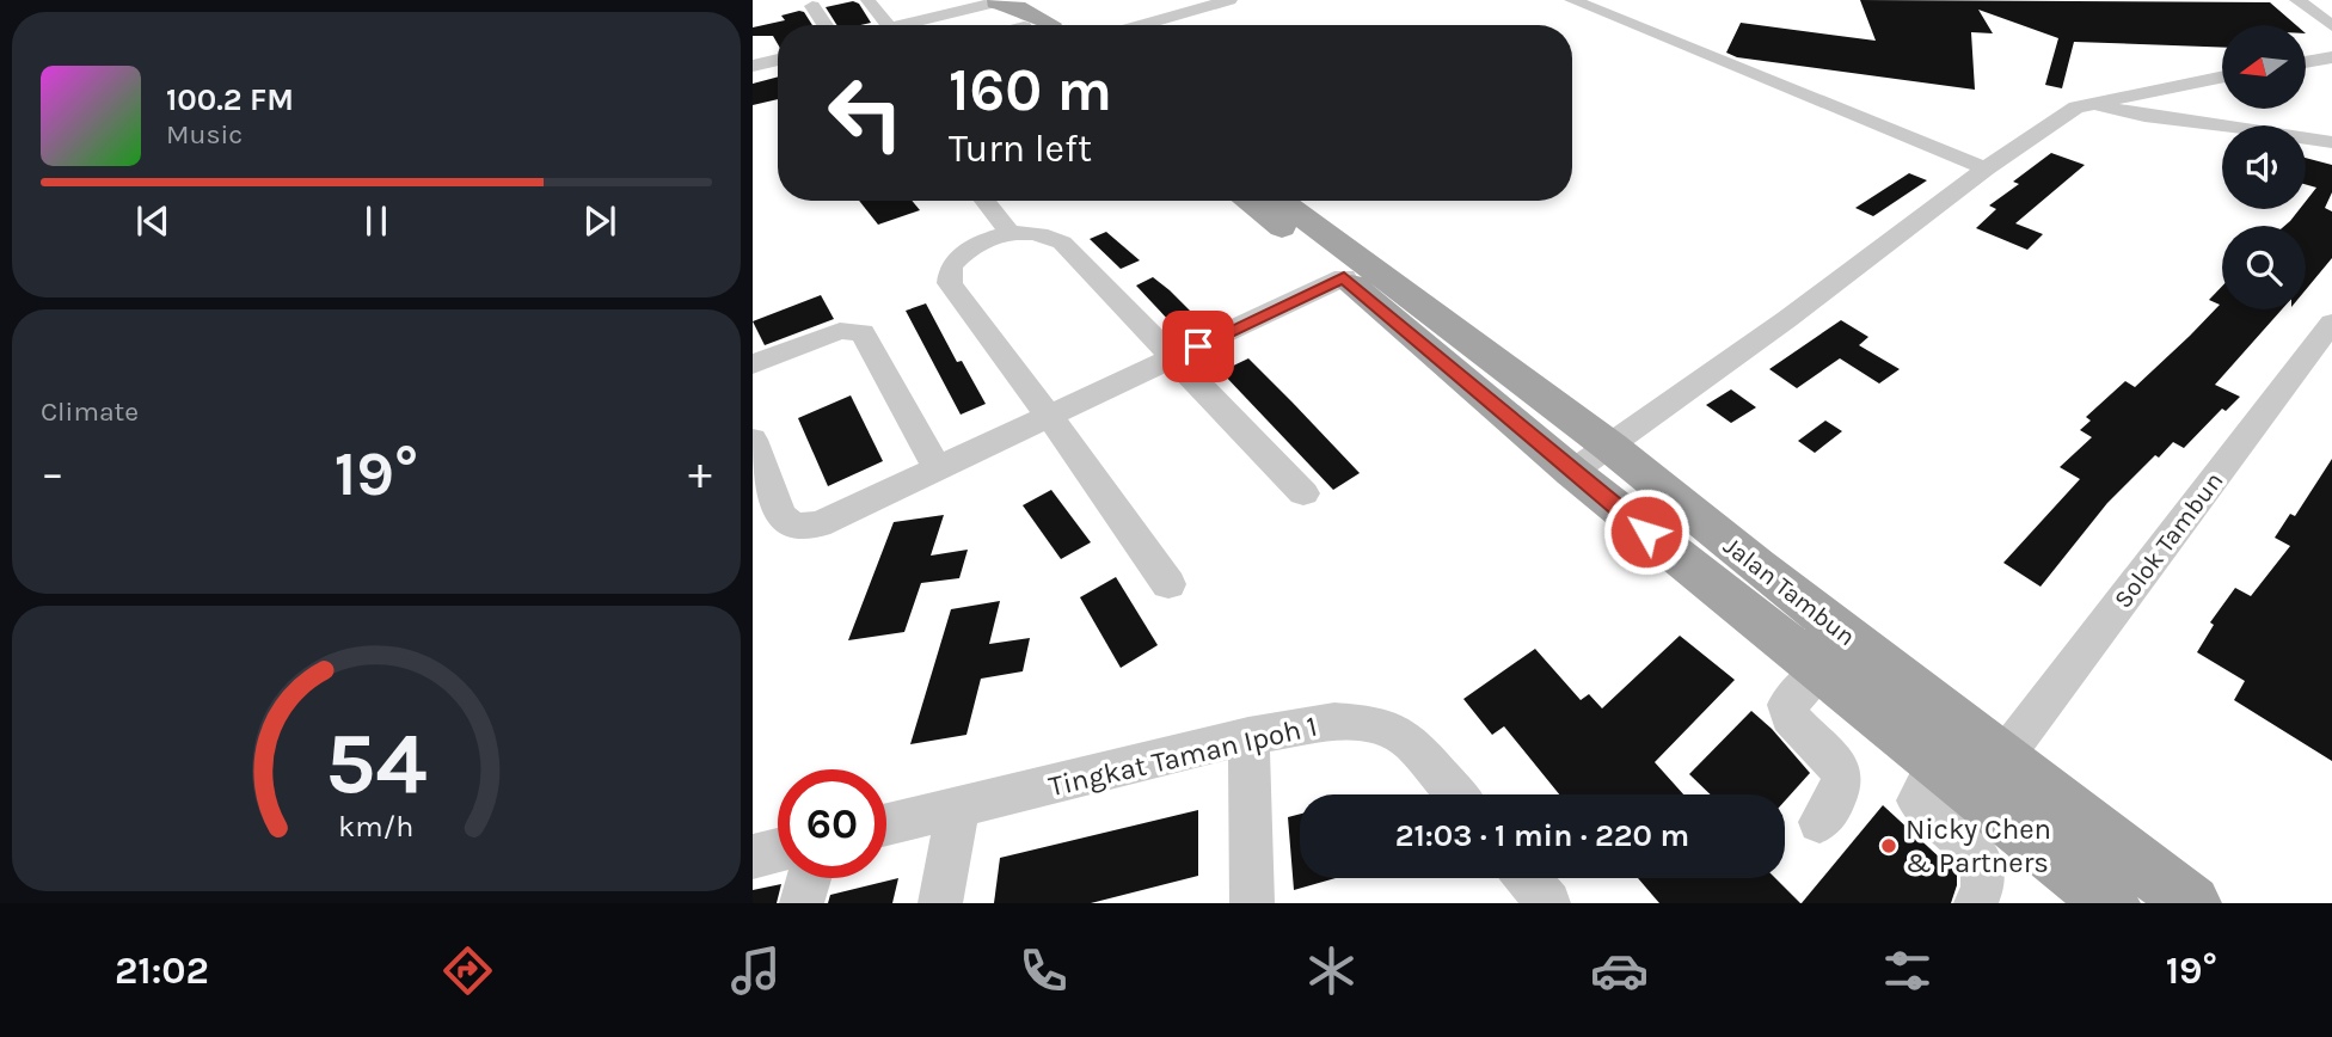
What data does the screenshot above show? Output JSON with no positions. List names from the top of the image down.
{
  "streets": {
    "main road": ["Jalan Tambun"],
    "street": ["Solok Tambun", "Tingkat Taman Ipoh 1"]
  },
  "crossings": [
    ["Solok Tambun", "Jalan Tambun"]
  ],
  "places": ["Nicky Chen & Partners"],
  "north": "left",
  "page": {
    "turn": ["160 m", "Turn left"],
    "song": ["100.2 FM", "Music"],
    "tile": "Climate",
    "heat": ["−", "19°", "+"],
    "limit": "60",
    "trip": "21:03 · 1 min · 220 m",
    "tabs": ["21:02", "19°"],
    "gauge": ["54", "km/h"]
  }
}
